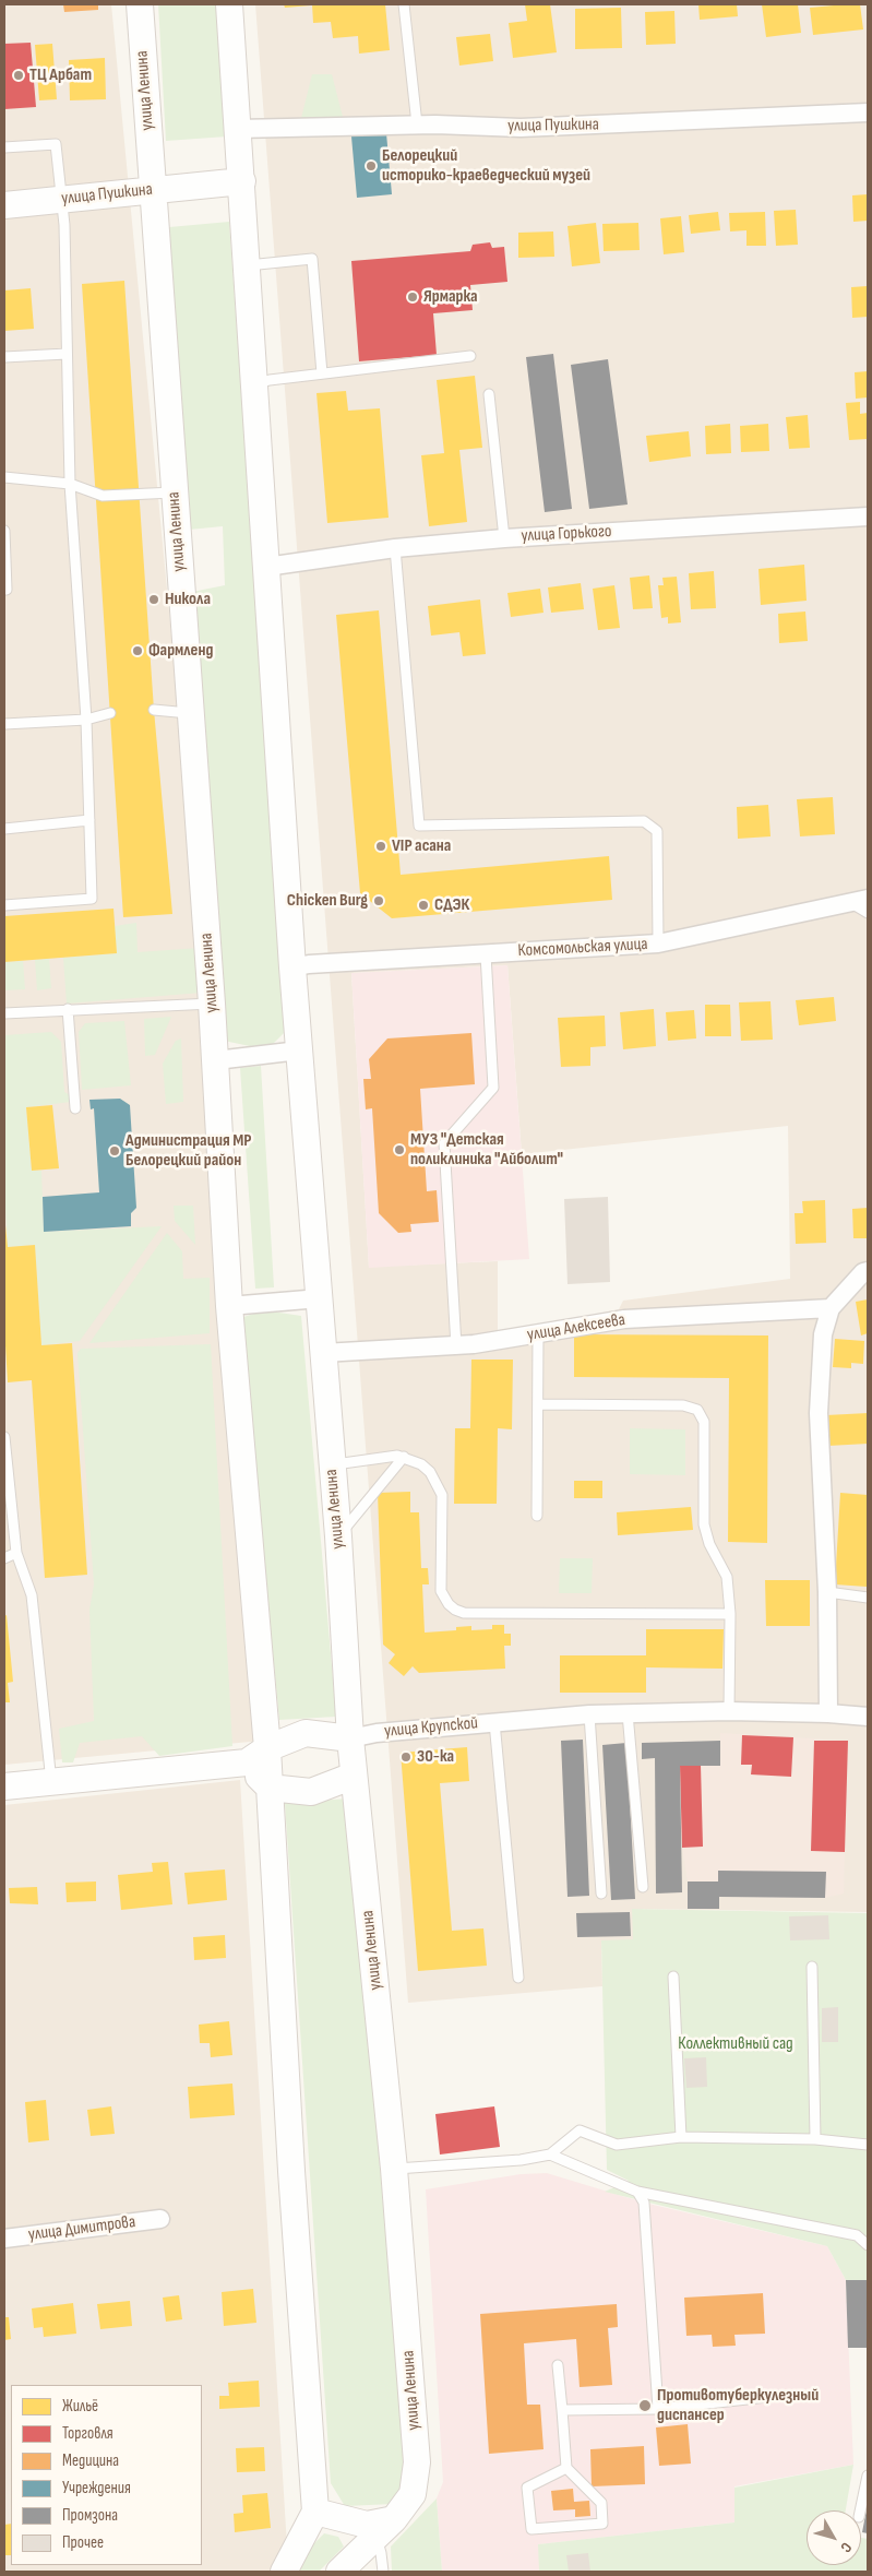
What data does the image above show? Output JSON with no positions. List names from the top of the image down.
{
  "streets": {
    "main road": ["улица Ленина", "улица Пушкина", "улица Крупской"],
    "street": [
      "улица Горького",
      "Комсомольская улица",
      "улица Алексеева",
      "улица Димитрова"
    ]
  },
  "crossings": [
    ["улица Ленина", "улица Пушкина"],
    ["улица Ленина", "улица Горького"],
    ["улица Ленина", "Комсомольская улица"],
    ["улица Ленина", "улица Алексеева"],
    ["улица Ленина", "улица Крупской"]
  ],
  "parks": ["Коллективный сад"],
  "places": [
    "ТЦ Арбат",
    "Белорецкий историко-краеведческий музей",
    "Ярмарка",
    "Никола",
    "Фармленд",
    "VIP асана",
    "Chicken Burg",
    "СДЭК",
    "МУЗ \"Детская поликлиника \"Айболит\"",
    "Администрация МР Белорецкий район",
    "30-ка",
    "Противотуберкулезный диспансер"
  ],
  "legend": [
    "Жильё",
    "Торговля",
    "Медицина",
    "Учреждения",
    "Промзона",
    "Прочее"
  ],
  "north": "bottom right"
}
